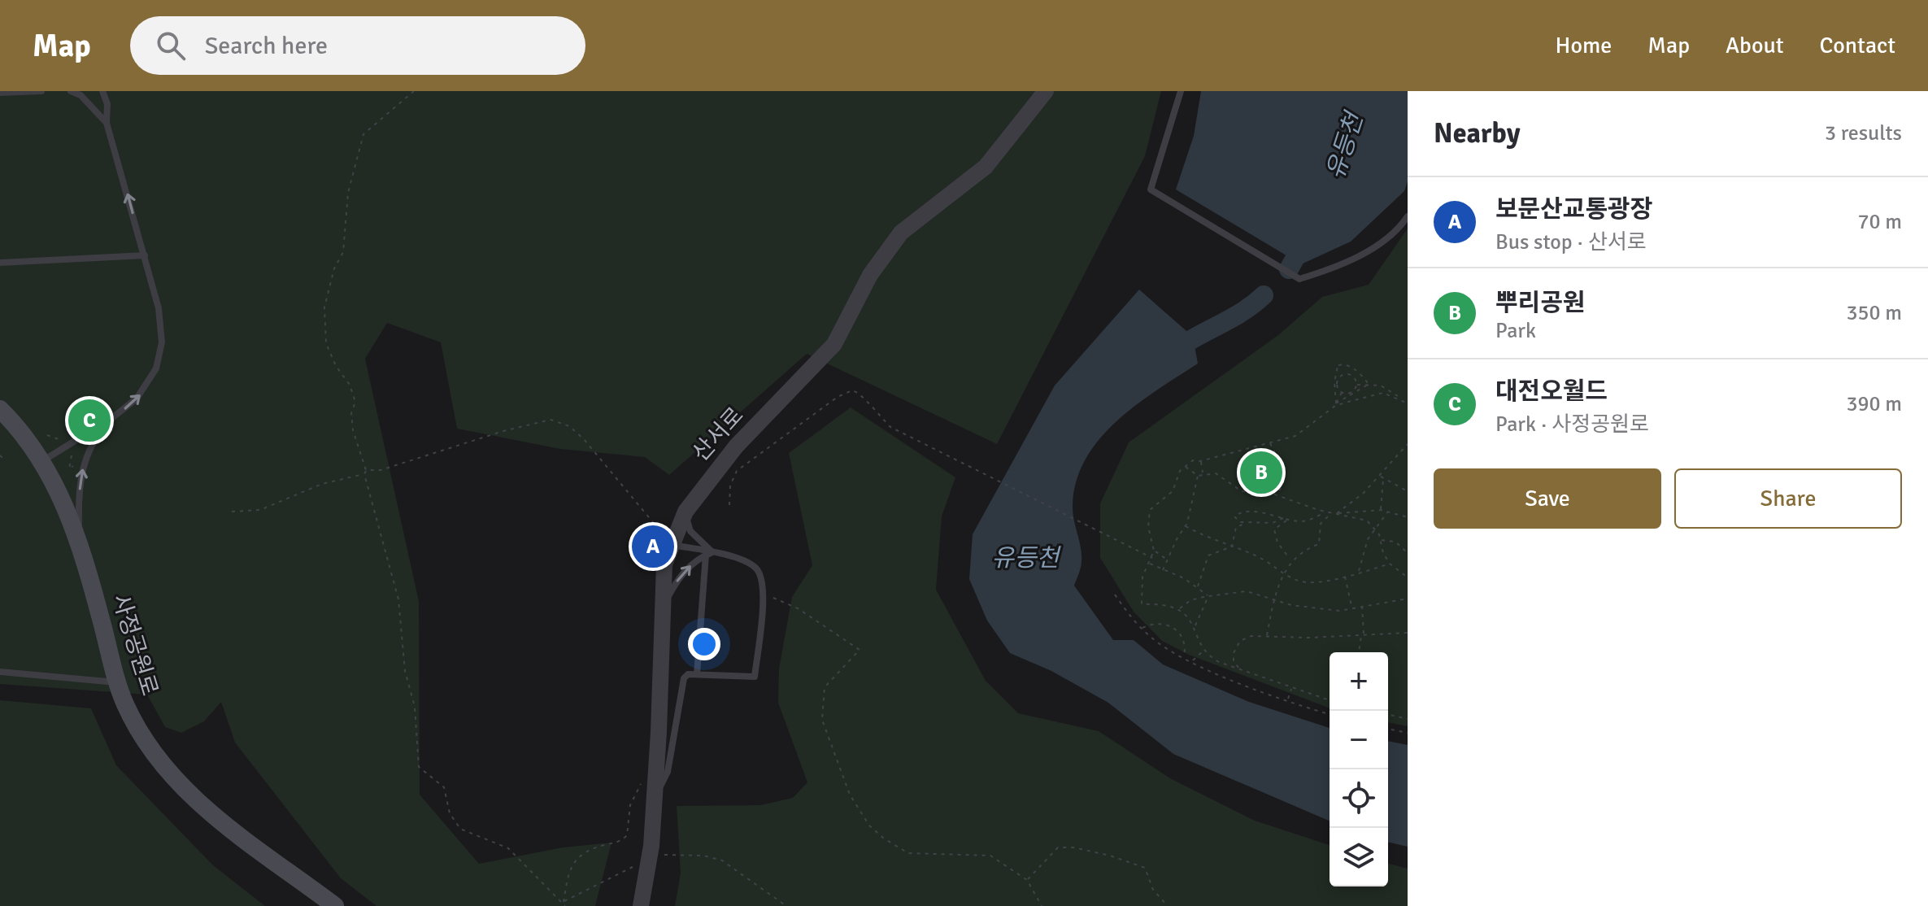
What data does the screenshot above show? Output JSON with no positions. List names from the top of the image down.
{
  "streets": {
    "main road": ["사정공원로"],
    "street": ["산서로"]
  },
  "water": ["유등천"],
  "page": {
    "header": "Map",
    "search": "Search here",
    "nav": [
      "Home",
      "Map",
      "About",
      "Contact"
    ],
    "heading": ["Nearby", "3 results"],
    "list": [
      {
        "mark": "A",
        "name": "보문산교통광장",
        "note": "Bus stop · 산서로",
        "value": "70 m"
      },
      {
        "mark": "B",
        "name": "뿌리공원",
        "note": "Park",
        "value": "350 m"
      },
      {
        "mark": "C",
        "name": "대전오월드",
        "note": "Park · 사정공원로",
        "value": "390 m"
      }
    ],
    "pins": ["C", "B", "A"],
    "buttons": ["Save", "Share"],
    "map_buttons": ["+", "−"]
  }
}
